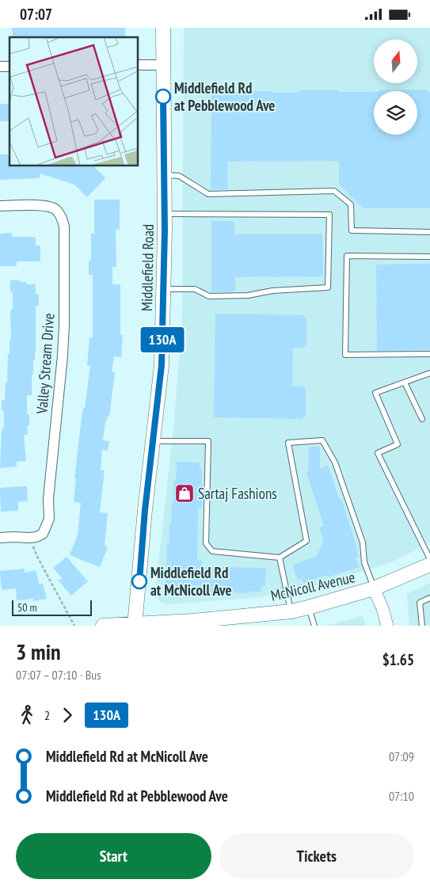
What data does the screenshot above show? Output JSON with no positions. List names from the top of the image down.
{
  "streets": {
    "main road": ["Middlefield Road", "McNicoll Avenue"],
    "street": ["Valley Stream Drive"]
  },
  "crossings": [
    ["Middlefield Road", "McNicoll Avenue"]
  ],
  "places": {
    "other": ["Middlefield Rd at Pebblewood Ave", "Middlefield Rd at McNicoll Ave"],
    "shop": ["Sartaj Fashions"]
  },
  "lines": ["bus line 130A"],
  "scale_bar": "50 m",
  "north": "top",
  "page": {
    "status": "07:07",
    "on_map": "130A",
    "scale": "50 m",
    "heading": ["3 min", "07:07 – 07:10 · Bus", "$1.65"],
    "legs": ["2", "130A"],
    "list": [
      {
        "name": "Middlefield Rd at McNicoll Ave",
        "value": "07:09"
      },
      {
        "name": "Middlefield Rd at Pebblewood Ave",
        "value": "07:10"
      }
    ],
    "buttons": ["Start", "Tickets"]
  }
}
